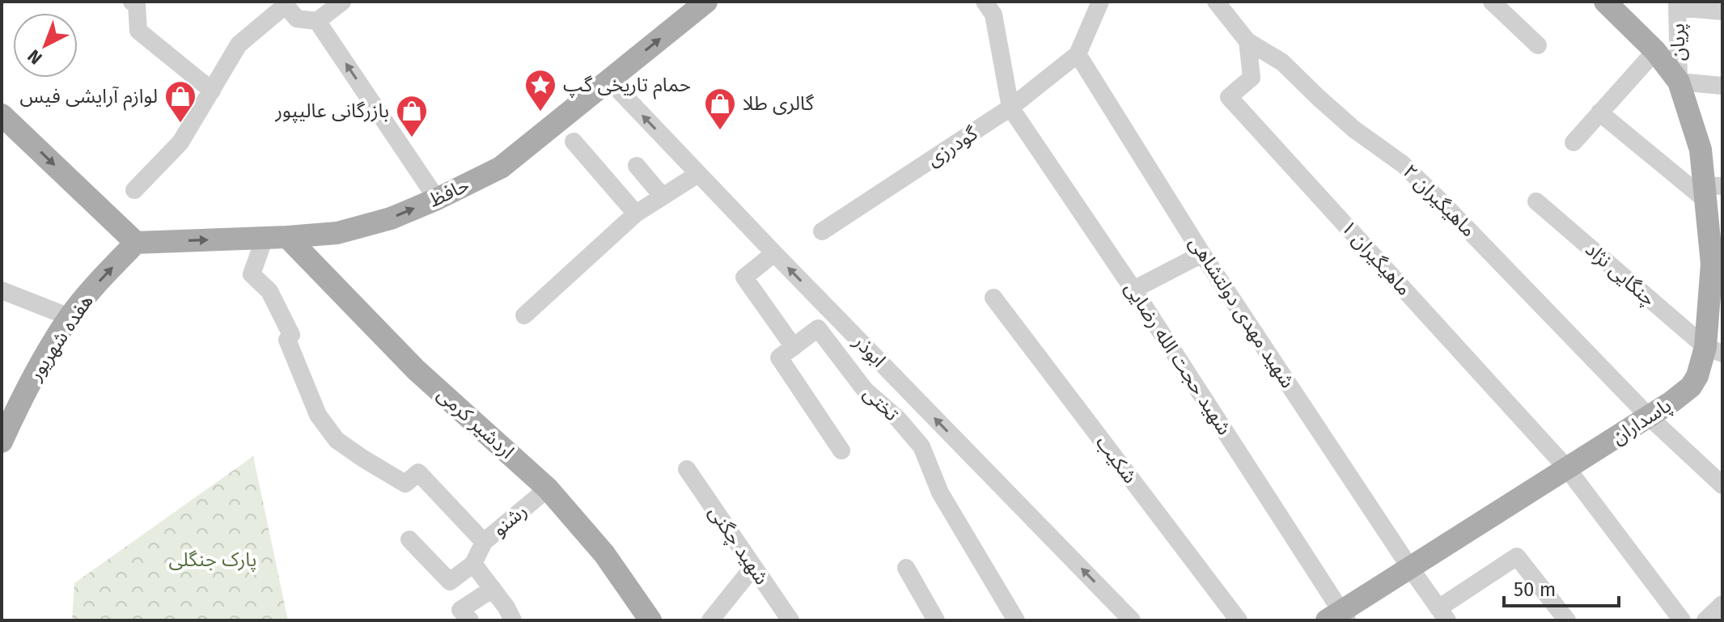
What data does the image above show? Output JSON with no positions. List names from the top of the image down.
{
  "streets": {
    "main road": [
      "حافظ",
      "هفده شهریور",
      "پاسداران",
      "اردشیر کرمی"
    ],
    "street": [
      "پریان",
      "گودرزی",
      "ماهیگیران ۲",
      "ماهیگیران ۱",
      "چنگایی نژاد",
      "شهید مهدی دولتشاهی",
      "ابوذر",
      "شهید حجت الله رضایی",
      "تختی",
      "شکیب",
      "رشنو",
      "شهید چگنی"
    ]
  },
  "crossings": [
    ["پریان", "پاسداران"],
    ["گودرزی", "شهید مهدی دولتشاهی"],
    ["گودرزی", "شهید حجت الله رضایی"],
    ["حافظ", "هفده شهریور"],
    ["حافظ", "ابوذر"],
    ["حافظ", "اردشیر کرمی"],
    ["ماهیگیران ۲", "ماهیگیران ۱"],
    ["ماهیگیران ۲", "پاسداران"],
    ["ماهیگیران ۱", "پاسداران"],
    ["چنگایی نژاد", "پاسداران"],
    ["شهید مهدی دولتشاهی", "پاسداران"],
    ["شهید حجت الله رضایی", "پاسداران"],
    ["اردشیر کرمی", "رشنو"]
  ],
  "one_way": ["حافظ", "هفده شهریور"],
  "parks": ["پارک جنگلی"],
  "places": {
    "place": ["حمام تاریخی گپ"],
    "shop": ["لوازم آرایشی فیس", "گالری طلا", "بازرگانی عالیپور"]
  },
  "scale_bar": "50 m",
  "north": "bottom left"
}
